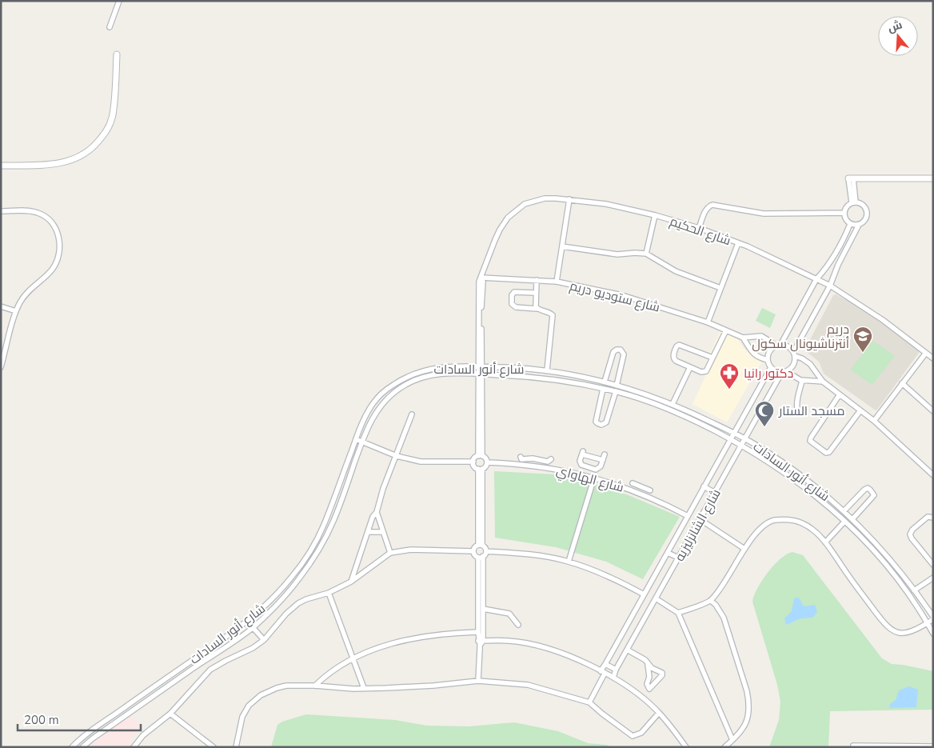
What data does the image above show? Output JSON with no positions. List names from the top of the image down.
{
  "streets": {
    "street": [
      "شارع الحكيم",
      "شارع ستوديو دريم",
      "شارع أنور السادات",
      "شارع الهاواي",
      "شارع الشانزليزيه"
    ]
  },
  "crossings": [
    ["شارع الحكيم", "شارع ستوديو دريم"],
    ["شارع الحكيم", "شارع أنور السادات"],
    ["شارع الحكيم", "شارع الهاواي"],
    ["شارع ستوديو دريم", "شارع الشانزليزيه"],
    ["شارع أنور السادات", "شارع الشانزليزيه"],
    ["شارع الهاواي", "شارع الشانزليزيه"]
  ],
  "places": {
    "school or university": ["دريم أنترناشيونال سكول"],
    "pharmacy": ["دكتور رانيا"],
    "mosque": ["مسجد الستار"]
  },
  "scale_bar": "200 m",
  "north": "top"
}
